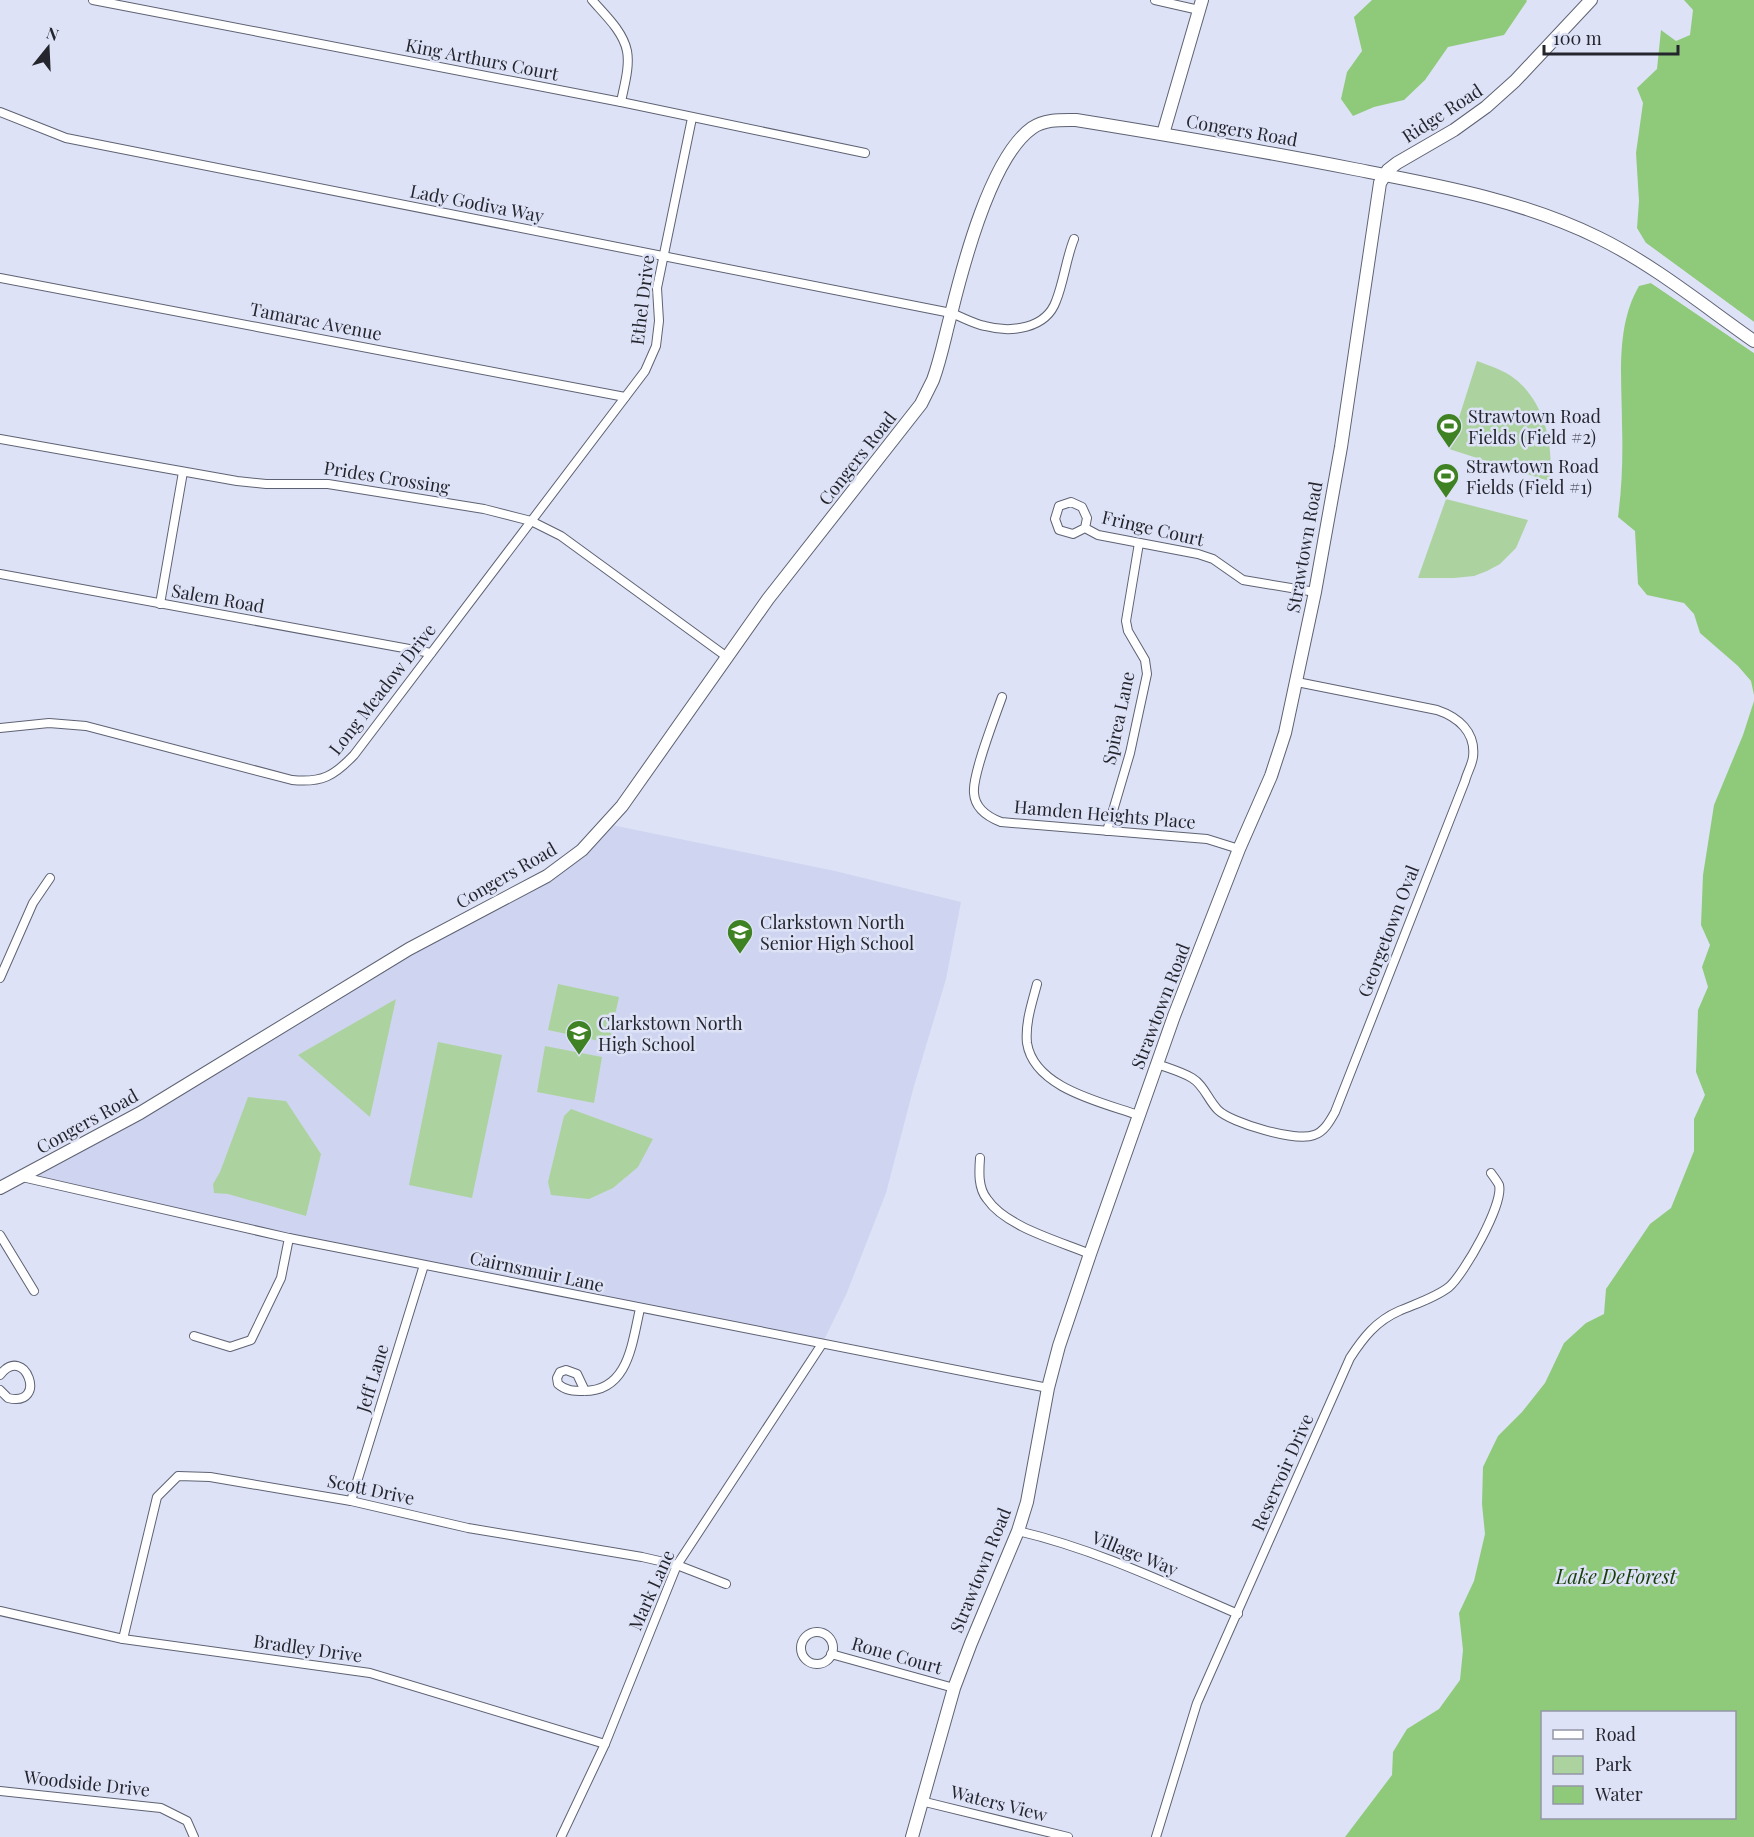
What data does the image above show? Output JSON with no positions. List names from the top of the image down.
{
  "streets": {
    "street": [
      "King Arthurs Court",
      "Ridge Road",
      "Congers Road",
      "Lady Godiva Way",
      "Ethel Drive",
      "Tamarac Avenue",
      "Prides Crossing",
      "Fringe Court",
      "Strawtown Road",
      "Salem Road",
      "Long Meadow Drive",
      "Spirea Lane",
      "Hamden Heights Place",
      "Georgetown Oval",
      "Cairnsmuir Lane",
      "Jeff Lane",
      "Reservoir Drive",
      "Scott Drive",
      "Village Way",
      "Mark Lane",
      "Bradley Drive",
      "Rone Court",
      "Woodside Drive",
      "Waters View"
    ]
  },
  "crossings": [
    ["King Arthurs Court", "Ethel Drive"],
    ["Ridge Road", "Congers Road"],
    ["Ridge Road", "Strawtown Road"],
    ["Congers Road", "Lady Godiva Way"],
    ["Congers Road", "Prides Crossing"],
    ["Congers Road", "Strawtown Road"],
    ["Congers Road", "Cairnsmuir Lane"],
    ["Lady Godiva Way", "Ethel Drive"],
    ["Ethel Drive", "Tamarac Avenue"],
    ["Ethel Drive", "Prides Crossing"],
    ["Ethel Drive", "Long Meadow Drive"],
    ["Prides Crossing", "Long Meadow Drive"],
    ["Fringe Court", "Strawtown Road"],
    ["Fringe Court", "Spirea Lane"],
    ["Strawtown Road", "Hamden Heights Place"],
    ["Strawtown Road", "Georgetown Oval"],
    ["Strawtown Road", "Cairnsmuir Lane"],
    ["Strawtown Road", "Village Way"],
    ["Strawtown Road", "Rone Court"],
    ["Strawtown Road", "Waters View"],
    ["Salem Road", "Long Meadow Drive"],
    ["Spirea Lane", "Hamden Heights Place"],
    ["Cairnsmuir Lane", "Jeff Lane"],
    ["Cairnsmuir Lane", "Mark Lane"],
    ["Jeff Lane", "Scott Drive"],
    ["Reservoir Drive", "Village Way"],
    ["Scott Drive", "Mark Lane"],
    ["Scott Drive", "Bradley Drive"],
    ["Mark Lane", "Bradley Drive"]
  ],
  "water": ["Lake DeForest"],
  "places": {
    "sports": ["Strawtown Road Fields (Field #2)", "Strawtown Road Fields (Field #1)"],
    "school or university": ["Clarkstown North Senior High School", "Clarkstown North High School"]
  },
  "legend": ["Road", "Park", "Water"],
  "scale_bar": "100 m",
  "north": "top"
}
